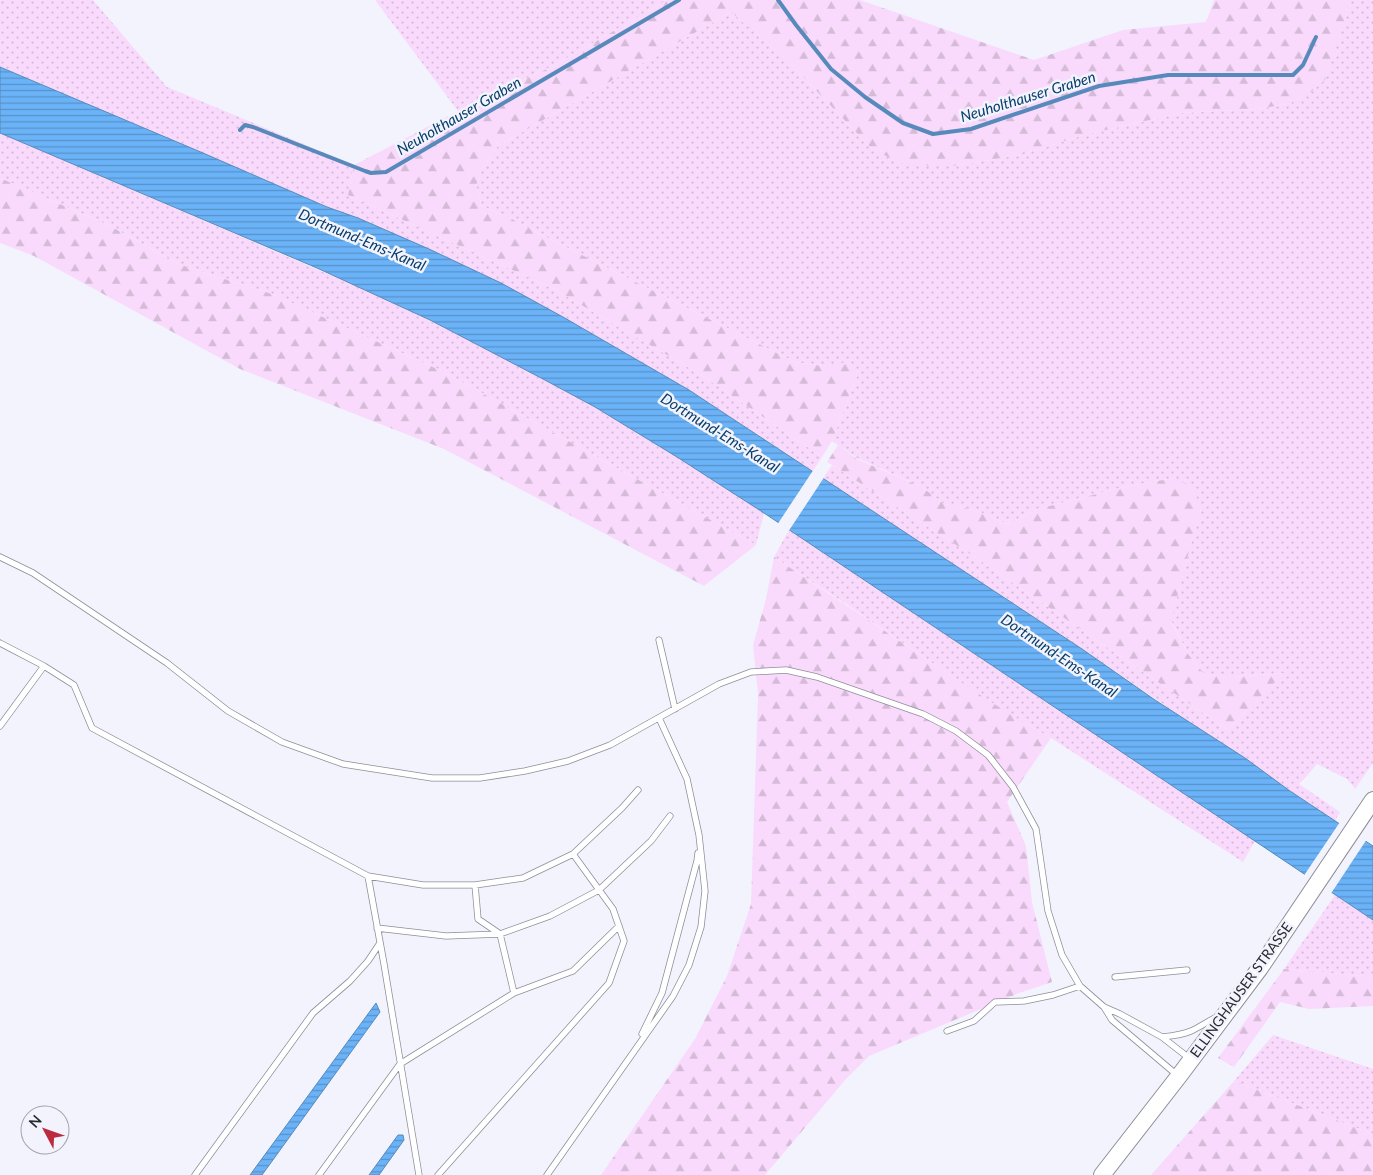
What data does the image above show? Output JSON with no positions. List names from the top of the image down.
{
  "streets": {
    "main road": ["ELLINGHAUSER STRASSE"]
  },
  "water": ["Neuholthauser Graben", "Dortmund-Ems-Kanal"],
  "north": "top left"
}
